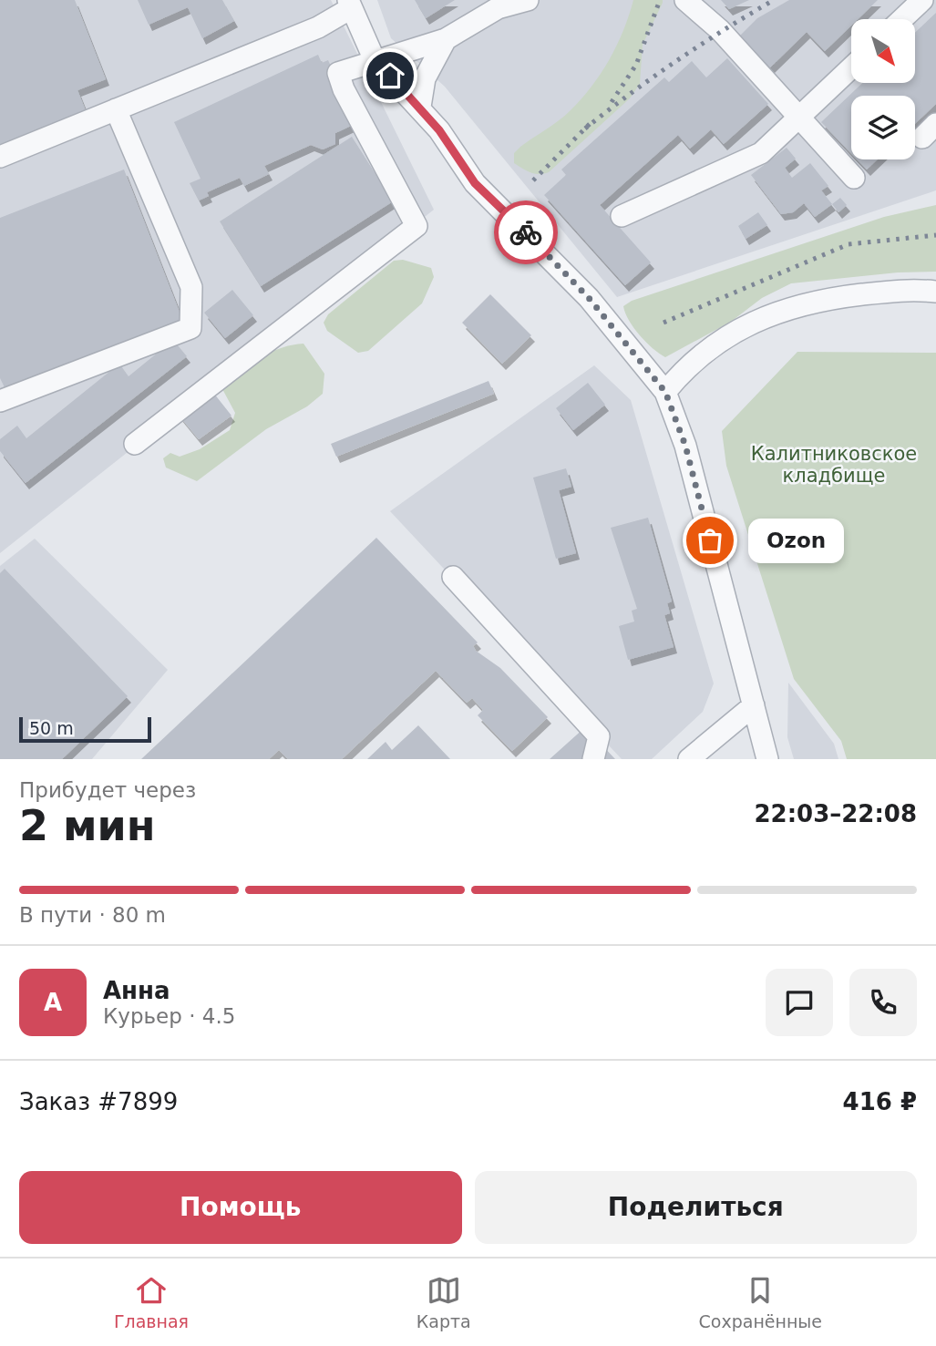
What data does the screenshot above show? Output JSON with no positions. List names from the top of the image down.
{
  "parks": ["Калитниковское кладбище"],
  "places": ["Ozon"],
  "scale_bar": "50 m",
  "north": "bottom right",
  "page": {
    "bubble": "Ozon",
    "scale": "50 m",
    "heading": ["2 мин", "Прибудет через", "22:03–22:08"],
    "panel": [
      "Анна",
      "Курьер · 4.5",
      "Заказ #7899",
      "416 ₽"
    ],
    "bar": "В пути · 80 m",
    "round": "А",
    "buttons": ["Помощь", "Поделиться"],
    "tabs": ["Главная", "Карта", "Сохранённые"]
  }
}
